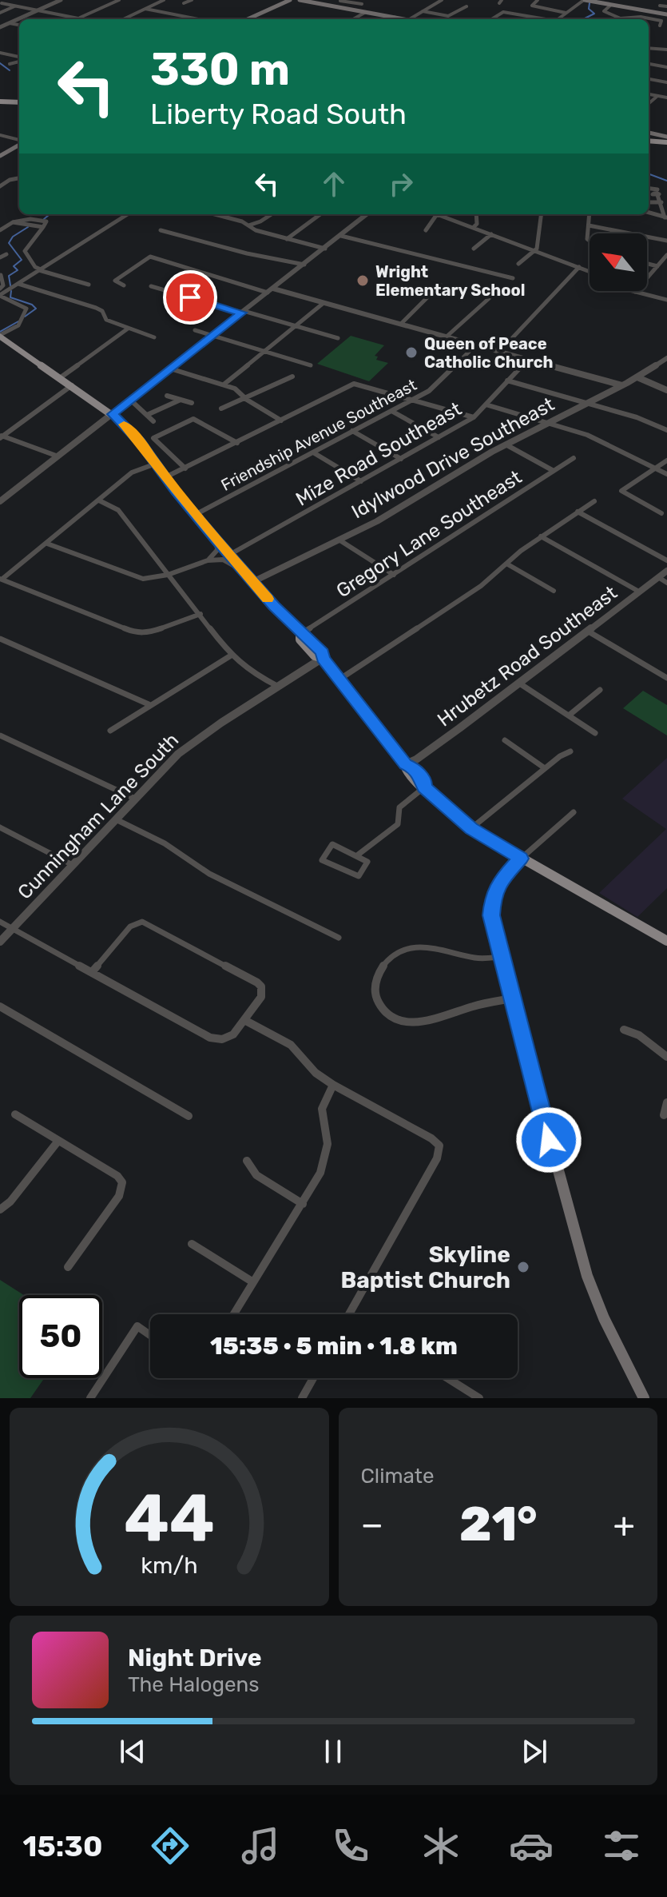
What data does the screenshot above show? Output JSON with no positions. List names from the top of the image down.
{
  "streets": {
    "street": [
      "Friendship Avenue Southeast",
      "Mize Road Southeast",
      "Idylwood Drive Southeast",
      "Gregory Lane Southeast",
      "Hrubetz Road Southeast",
      "Cunningham Lane South"
    ]
  },
  "places": ["Wright Elementary School", "Queen of Peace Catholic Church", "Skyline Baptist Church"],
  "north": "top left",
  "page": {
    "turn": ["330 m", "Liberty Road South"],
    "limit": "50",
    "trip": "15:35 · 5 min · 1.8 km",
    "tile": "Climate",
    "heat": ["−", "21°", "+"],
    "song": ["Night Drive", "The Halogens"],
    "tabs": "15:30",
    "gauge": ["44", "km/h"]
  }
}
